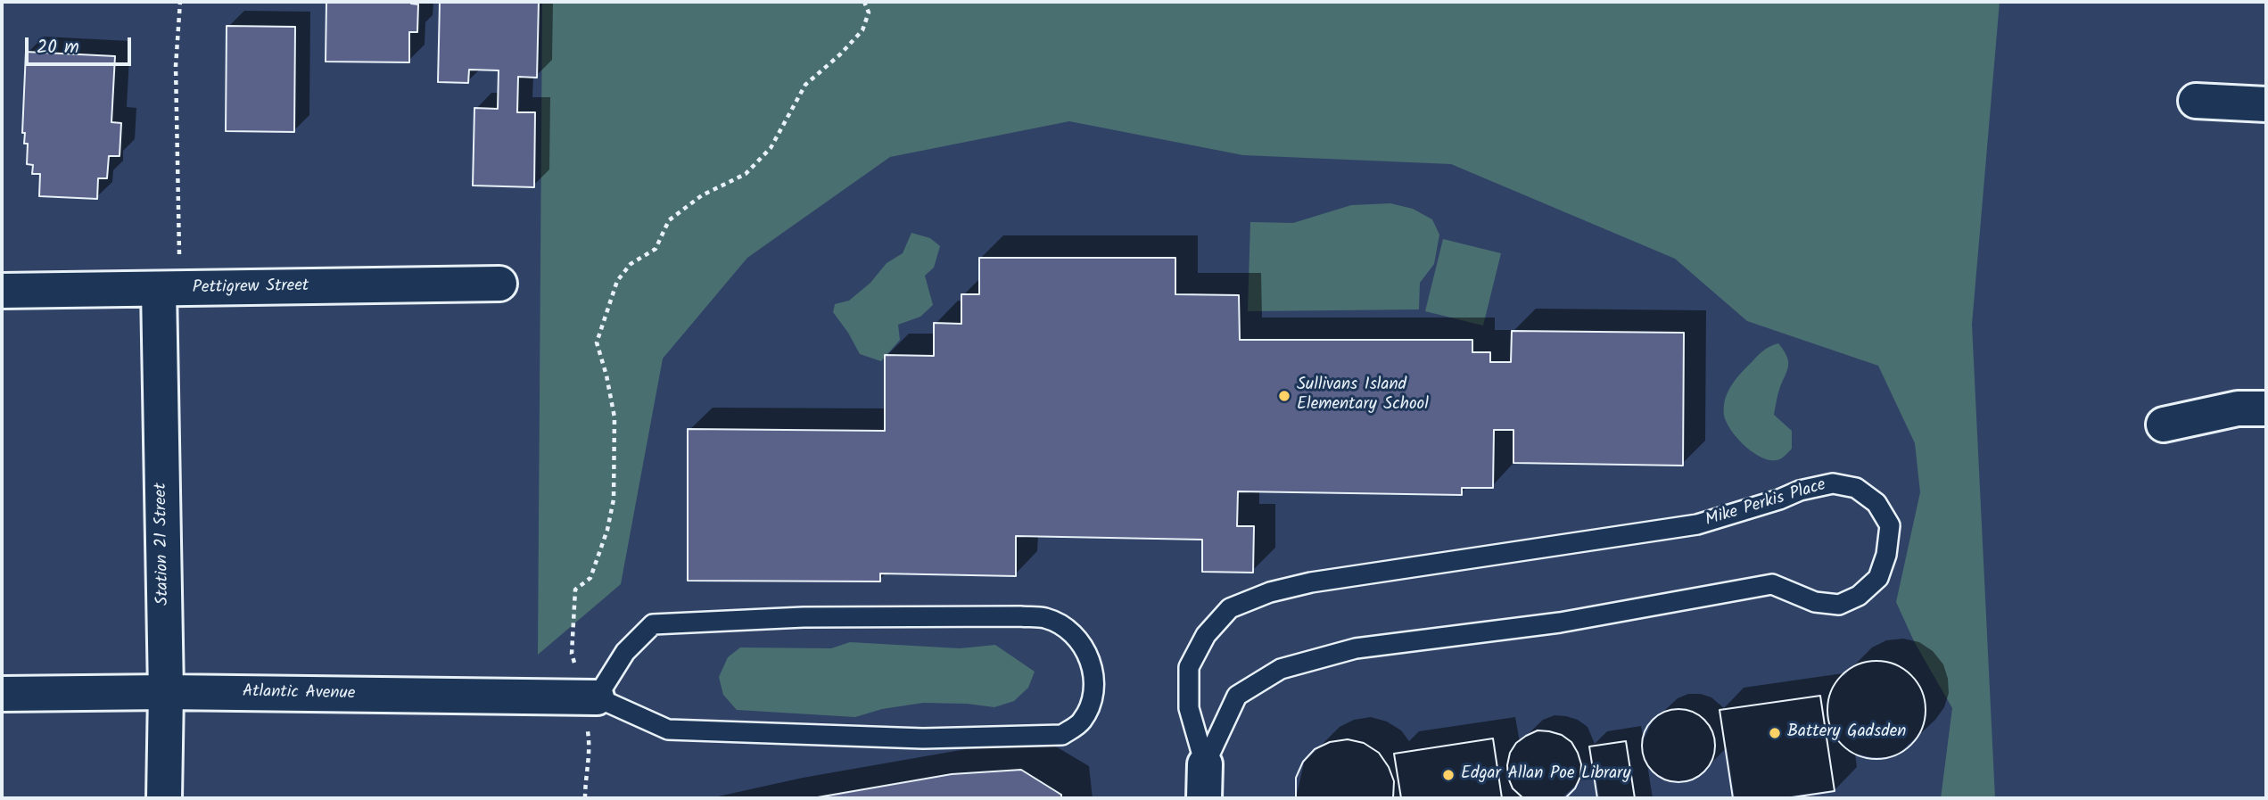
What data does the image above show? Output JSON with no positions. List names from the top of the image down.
{
  "streets": {
    "street": [
      "Pettigrew Street",
      "Mike Perkis Place",
      "Station 21 Street",
      "Atlantic Avenue"
    ]
  },
  "crossings": [
    ["Pettigrew Street", "Station 21 Street"],
    ["Station 21 Street", "Atlantic Avenue"]
  ],
  "places": ["Sullivans Island Elementary School", "Battery Gadsden", "Edgar Allan Poe Library"],
  "scale_bar": "20 m"
}
